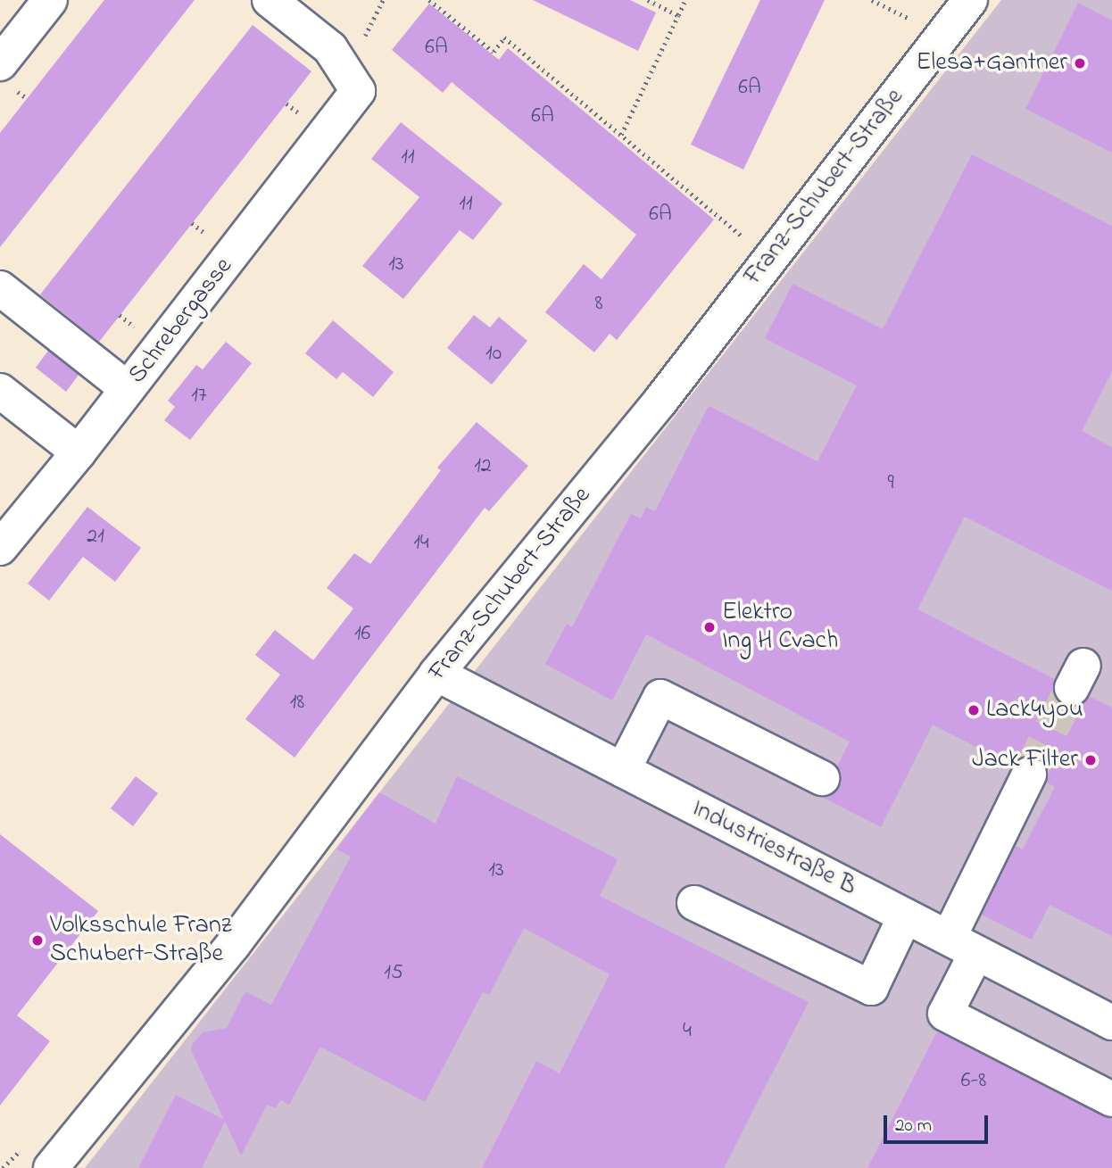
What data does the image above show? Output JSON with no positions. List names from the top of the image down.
{
  "streets": {
    "street": ["Franz-Schubert-Straße", "Schrebergasse", "Industriestraße B"]
  },
  "crossings": [
    ["Franz-Schubert-Straße", "Industriestraße B"]
  ],
  "places": [
    "Elesa+Gantner",
    "Elektro Ing H Cvach",
    "Lack4you",
    "Jack Filter",
    "Volksschule Franz Schubert-Straße"
  ],
  "house_numbers": [
    "6A",
    "6A",
    "6A",
    "11",
    "11",
    "6A",
    "13",
    "8",
    "10",
    "17",
    "12",
    "9",
    "21",
    "14",
    "16",
    "18",
    "13",
    "15",
    "4",
    "6-8"
  ],
  "scale_bar": "20 m"
}
